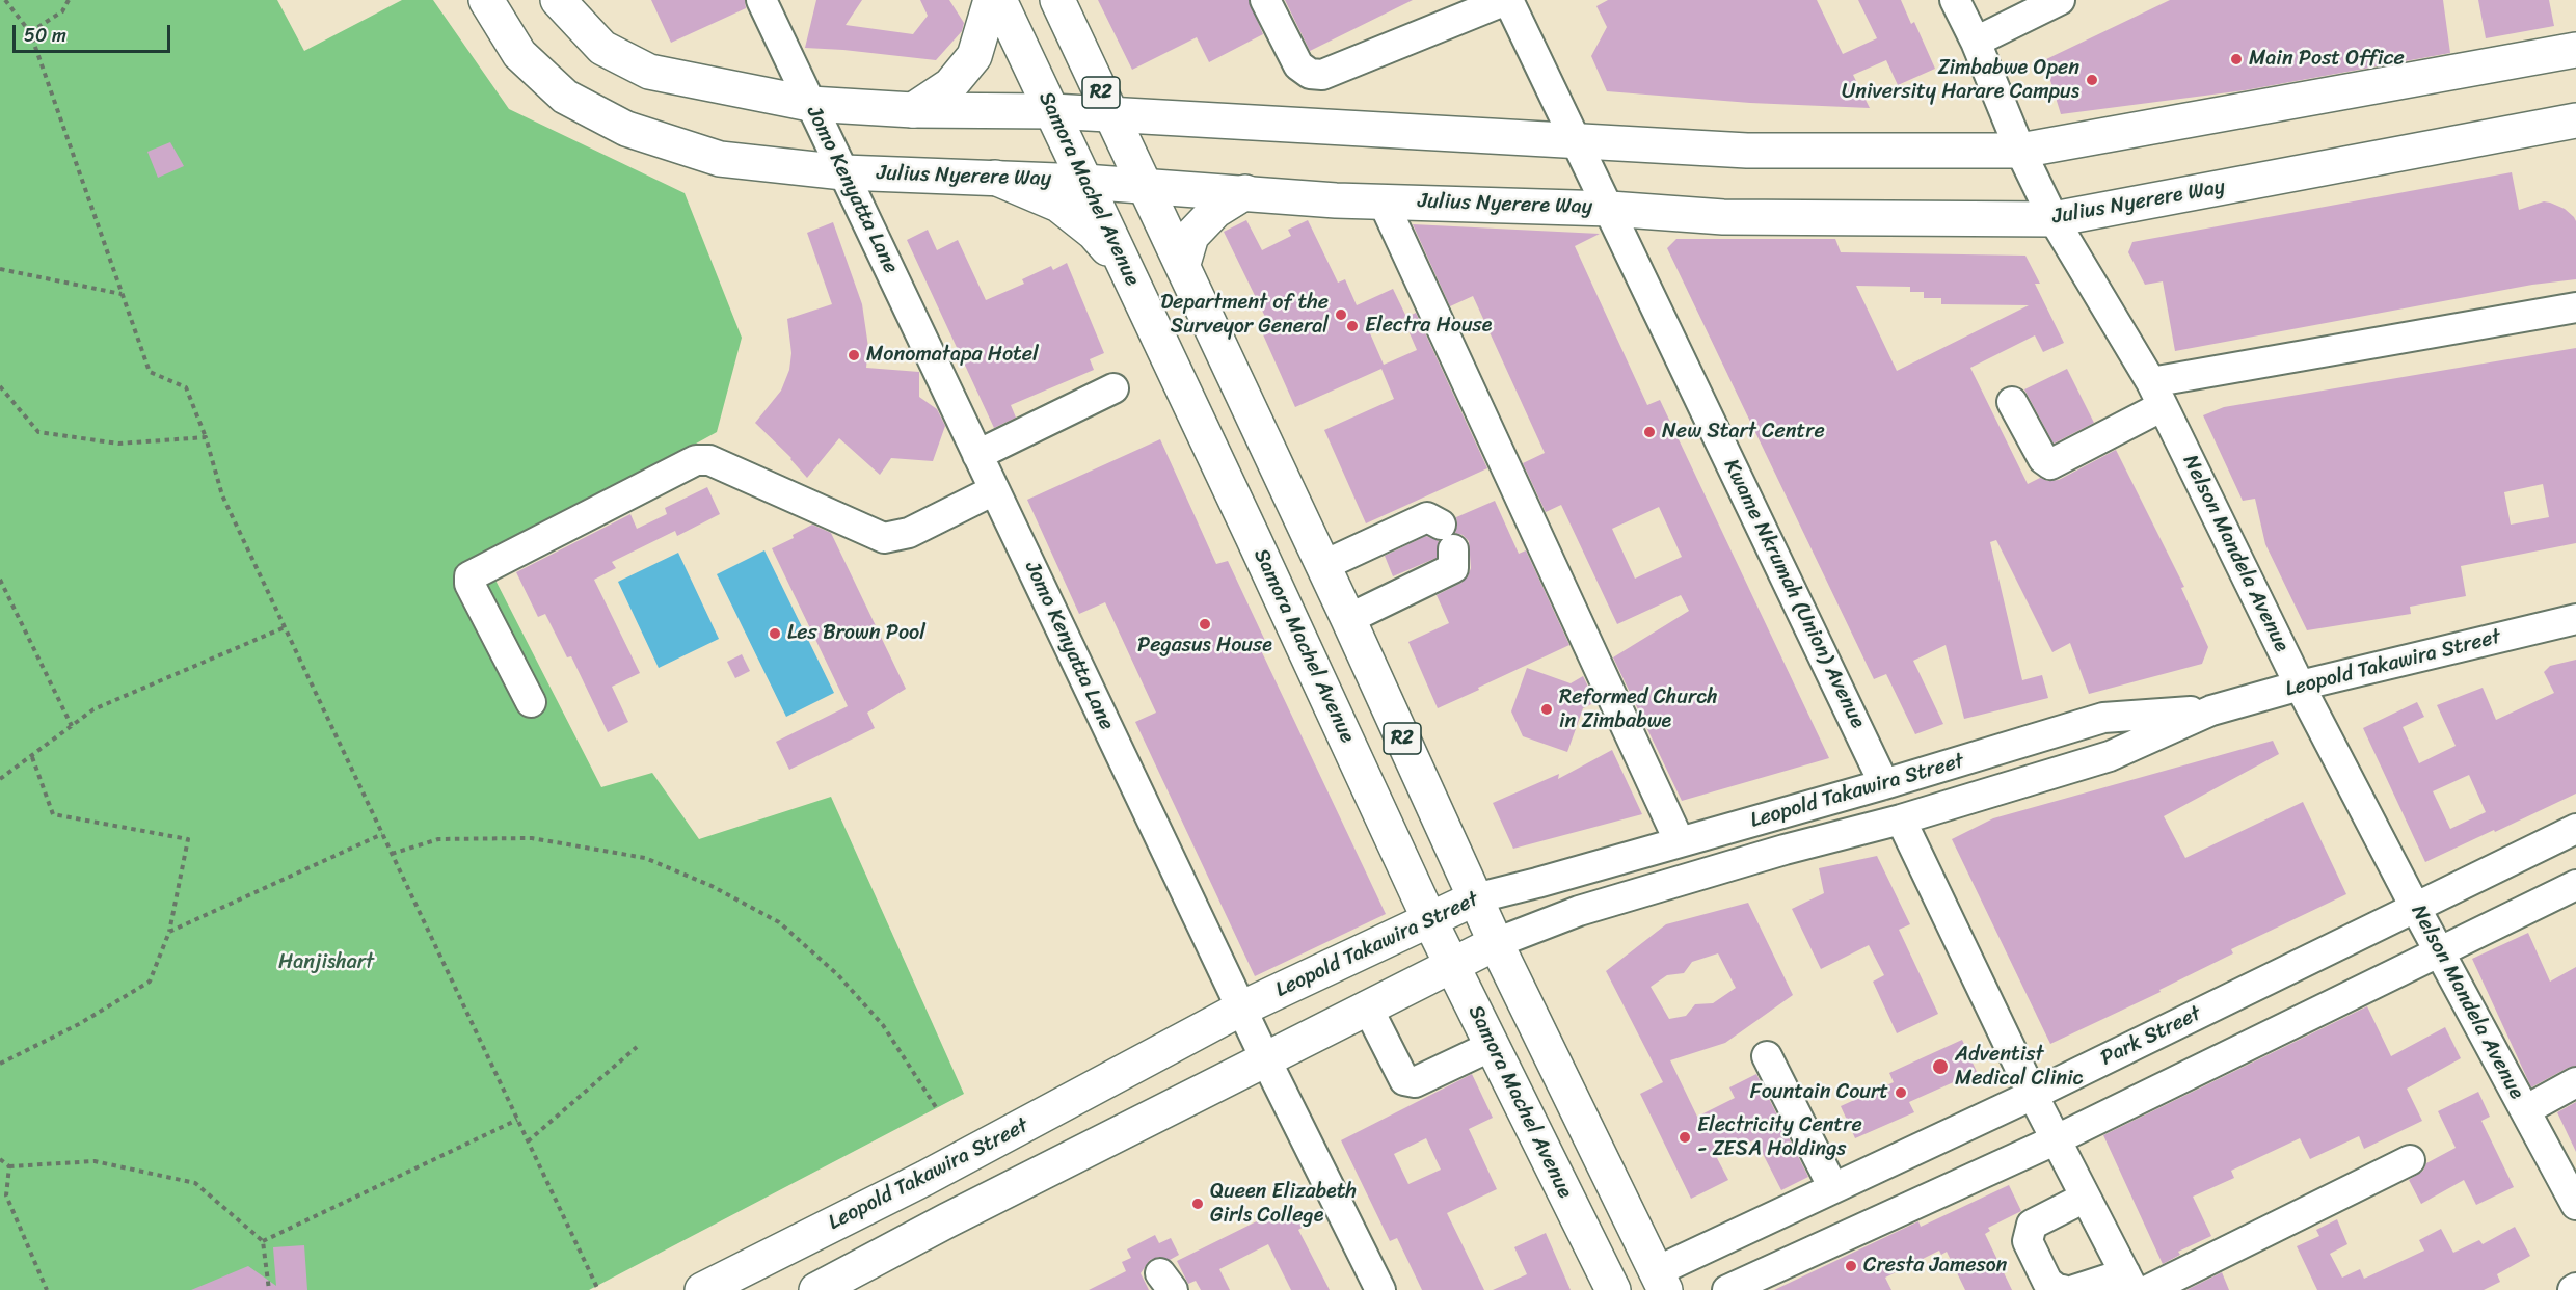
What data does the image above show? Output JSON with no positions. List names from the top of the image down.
{
  "streets": {
    "main road": [
      "R2",
      "Julius Nyerere Way",
      "Samora Machel Avenue",
      "Leopold Takawira Street"
    ],
    "street": [
      "Jomo Kenyatta Lane",
      "Nelson Mandela Avenue",
      "Kwame Nkrumah (Union) Avenue",
      "Park Street"
    ]
  },
  "crossings": [
    ["R2", "Julius Nyerere Way"],
    ["R2", "Leopold Takawira Street"],
    ["R2", "Park Street"],
    ["Julius Nyerere Way", "Samora Machel Avenue"],
    ["Julius Nyerere Way", "Jomo Kenyatta Lane"],
    ["Julius Nyerere Way", "Nelson Mandela Avenue"],
    ["Julius Nyerere Way", "Kwame Nkrumah (Union) Avenue"],
    ["Samora Machel Avenue", "Leopold Takawira Street"],
    ["Jomo Kenyatta Lane", "Leopold Takawira Street"],
    ["Nelson Mandela Avenue", "Leopold Takawira Street"],
    ["Nelson Mandela Avenue", "Park Street"],
    ["Kwame Nkrumah (Union) Avenue", "Leopold Takawira Street"]
  ],
  "parks": ["Hanjishart"],
  "places": [
    "Main Post Office",
    "Zimbabwe Open University Harare Campus",
    "Department of the Surveyor General",
    "Electra House",
    "Monomatapa Hotel",
    "New Start Centre",
    "Pegasus House",
    "Les Brown Pool",
    "Reformed Church in Zimbabwe",
    "Adventist Medical Clinic",
    "Fountain Court",
    "Electricity Centre - ZESA Holdings",
    "Queen Elizabeth Girls College",
    "Cresta Jameson"
  ],
  "scale_bar": "50 m"
}
